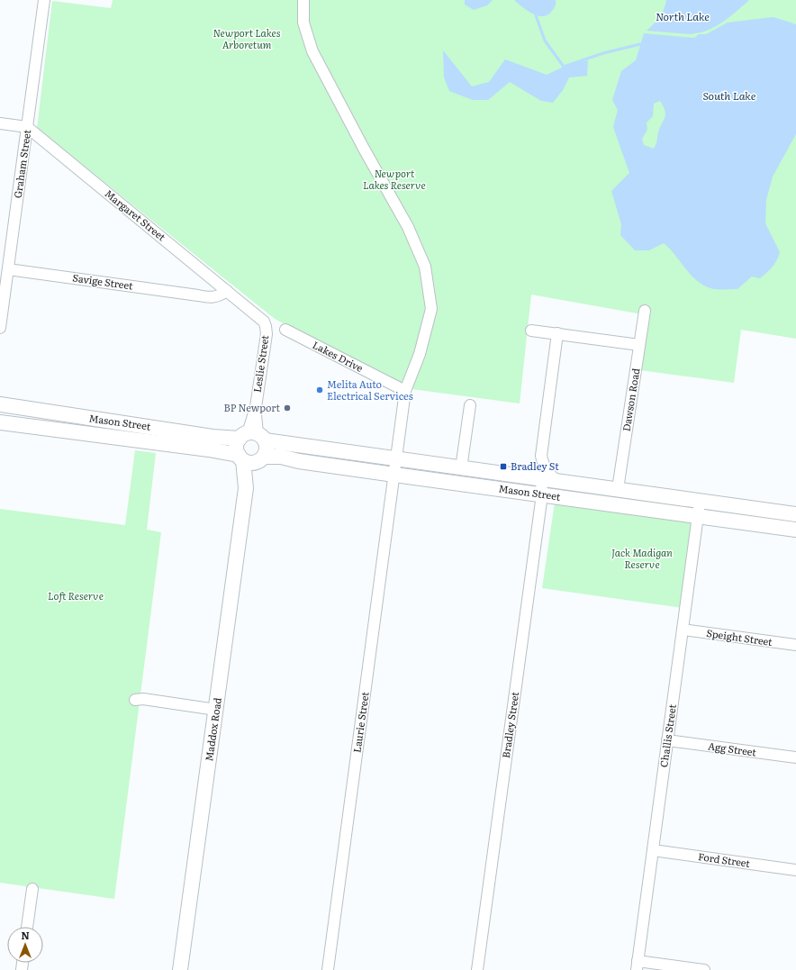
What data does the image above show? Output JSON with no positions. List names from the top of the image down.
{
  "streets": {
    "street": [
      "Graham Street",
      "Margaret Street",
      "Savige Street",
      "Lakes Drive",
      "Leslie Street",
      "Dawson Road",
      "Mason Street",
      "Speight Street",
      "Laurie Street",
      "Bradley Street",
      "Maddox Road",
      "Challis Street",
      "Agg Street",
      "Ford Street"
    ]
  },
  "crossings": [
    ["Graham Street", "Margaret Street"],
    ["Graham Street", "Savige Street"],
    ["Margaret Street", "Savige Street"],
    ["Margaret Street", "Leslie Street"],
    ["Leslie Street", "Mason Street"],
    ["Dawson Road", "Mason Street"],
    ["Mason Street", "Laurie Street"],
    ["Mason Street", "Bradley Street"],
    ["Mason Street", "Maddox Road"],
    ["Mason Street", "Challis Street"],
    ["Speight Street", "Challis Street"],
    ["Challis Street", "Agg Street"],
    ["Challis Street", "Ford Street"]
  ],
  "water": ["North Lake", "South Lake"],
  "parks": [
    "Newport Lakes Arboretum",
    "Newport Lakes Reserve",
    "Jack Madigan Reserve",
    "Loft Reserve"
  ],
  "places": {
    "other": ["Melita Auto Electrical Services", "BP Newport"],
    "transit": ["Bradley St"]
  },
  "north": "top"
}
